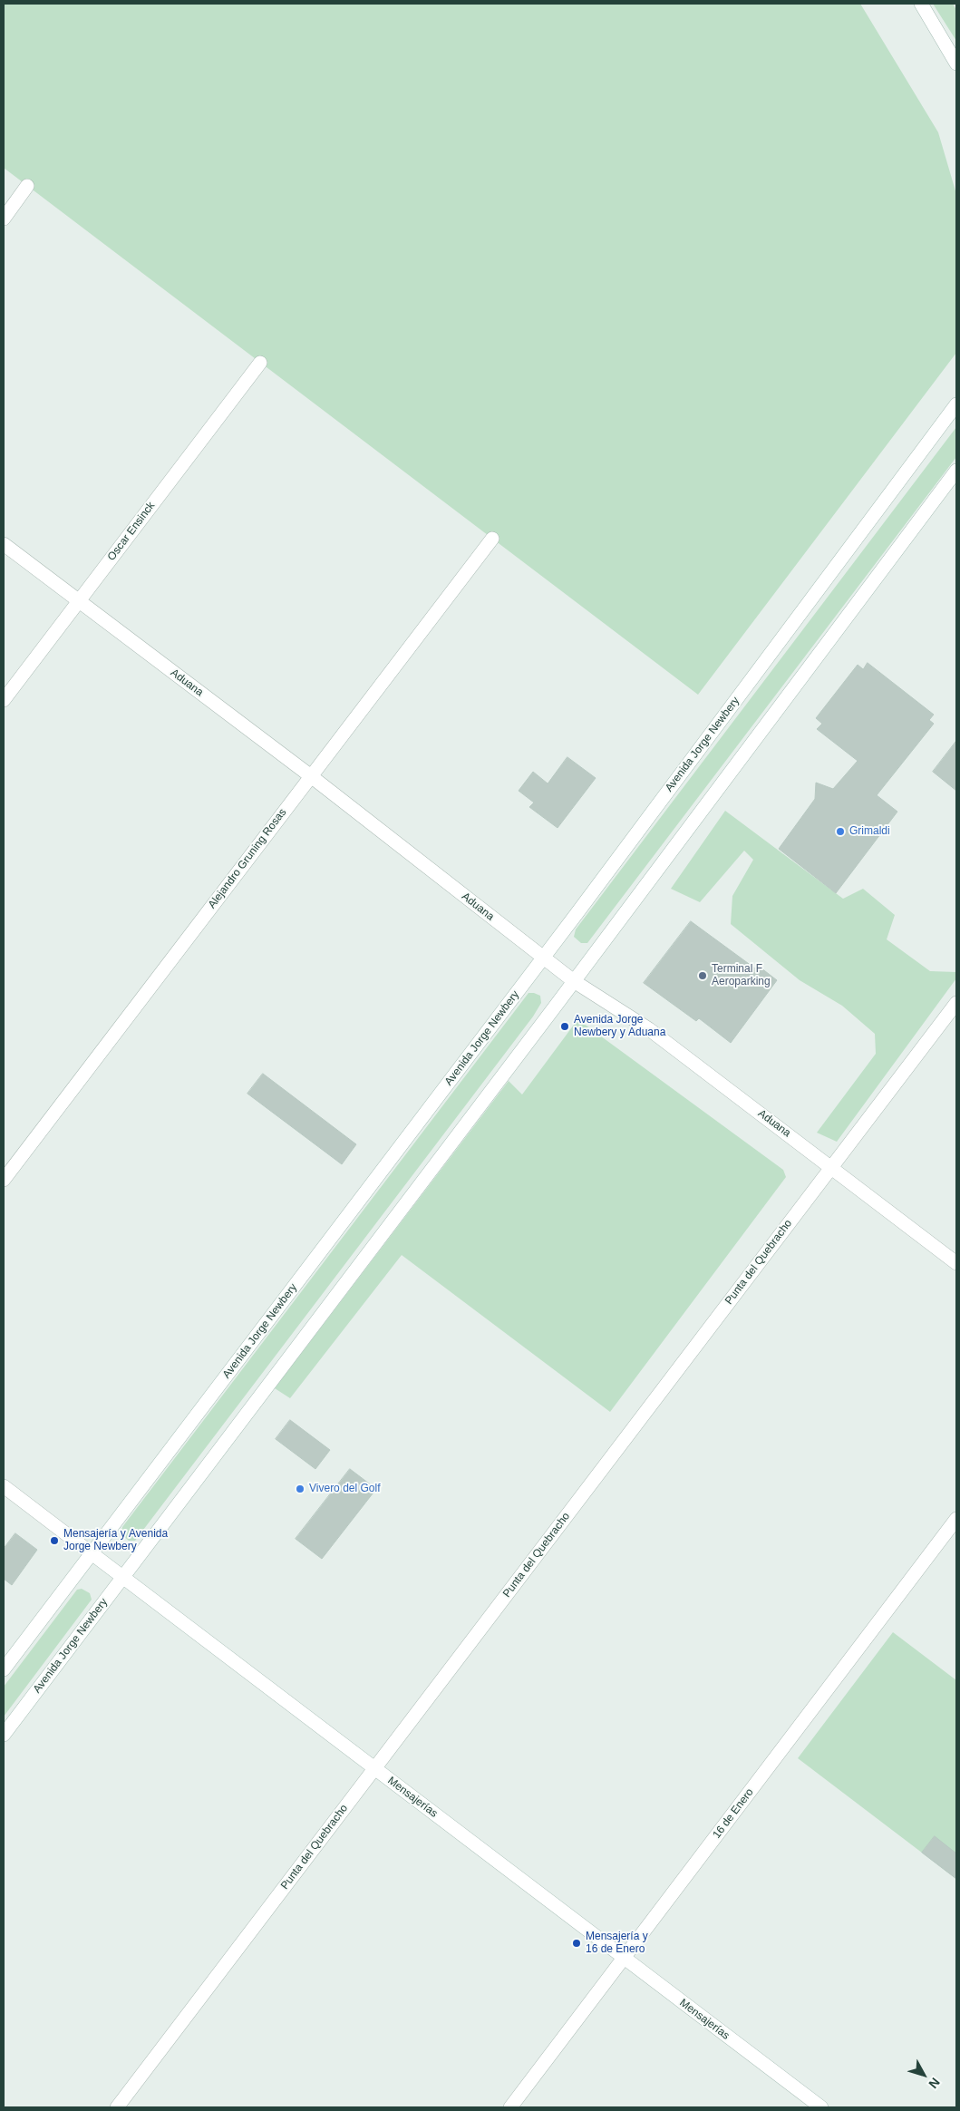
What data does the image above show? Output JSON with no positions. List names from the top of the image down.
{
  "streets": {
    "street": [
      "Oscar Ensinck",
      "Aduana",
      "Avenida Jorge Newbery",
      "Alejandro Gruning Rosas",
      "Punta del Quebracho",
      "Mensajerías",
      "16 de Enero"
    ]
  },
  "crossings": [
    ["Oscar Ensinck", "Aduana"],
    ["Aduana", "Avenida Jorge Newbery"],
    ["Aduana", "Alejandro Gruning Rosas"],
    ["Aduana", "Punta del Quebracho"],
    ["Avenida Jorge Newbery", "Mensajerías"],
    ["Punta del Quebracho", "Mensajerías"],
    ["Mensajerías", "16 de Enero"]
  ],
  "places": [
    "Grimaldi",
    "Terminal F Aeroparking",
    "Avenida Jorge Newbery y Aduana",
    "Vivero del Golf",
    "Mensajería y Avenida Jorge Newbery",
    "Mensajería y 16 de Enero"
  ],
  "north": "bottom right"
}
